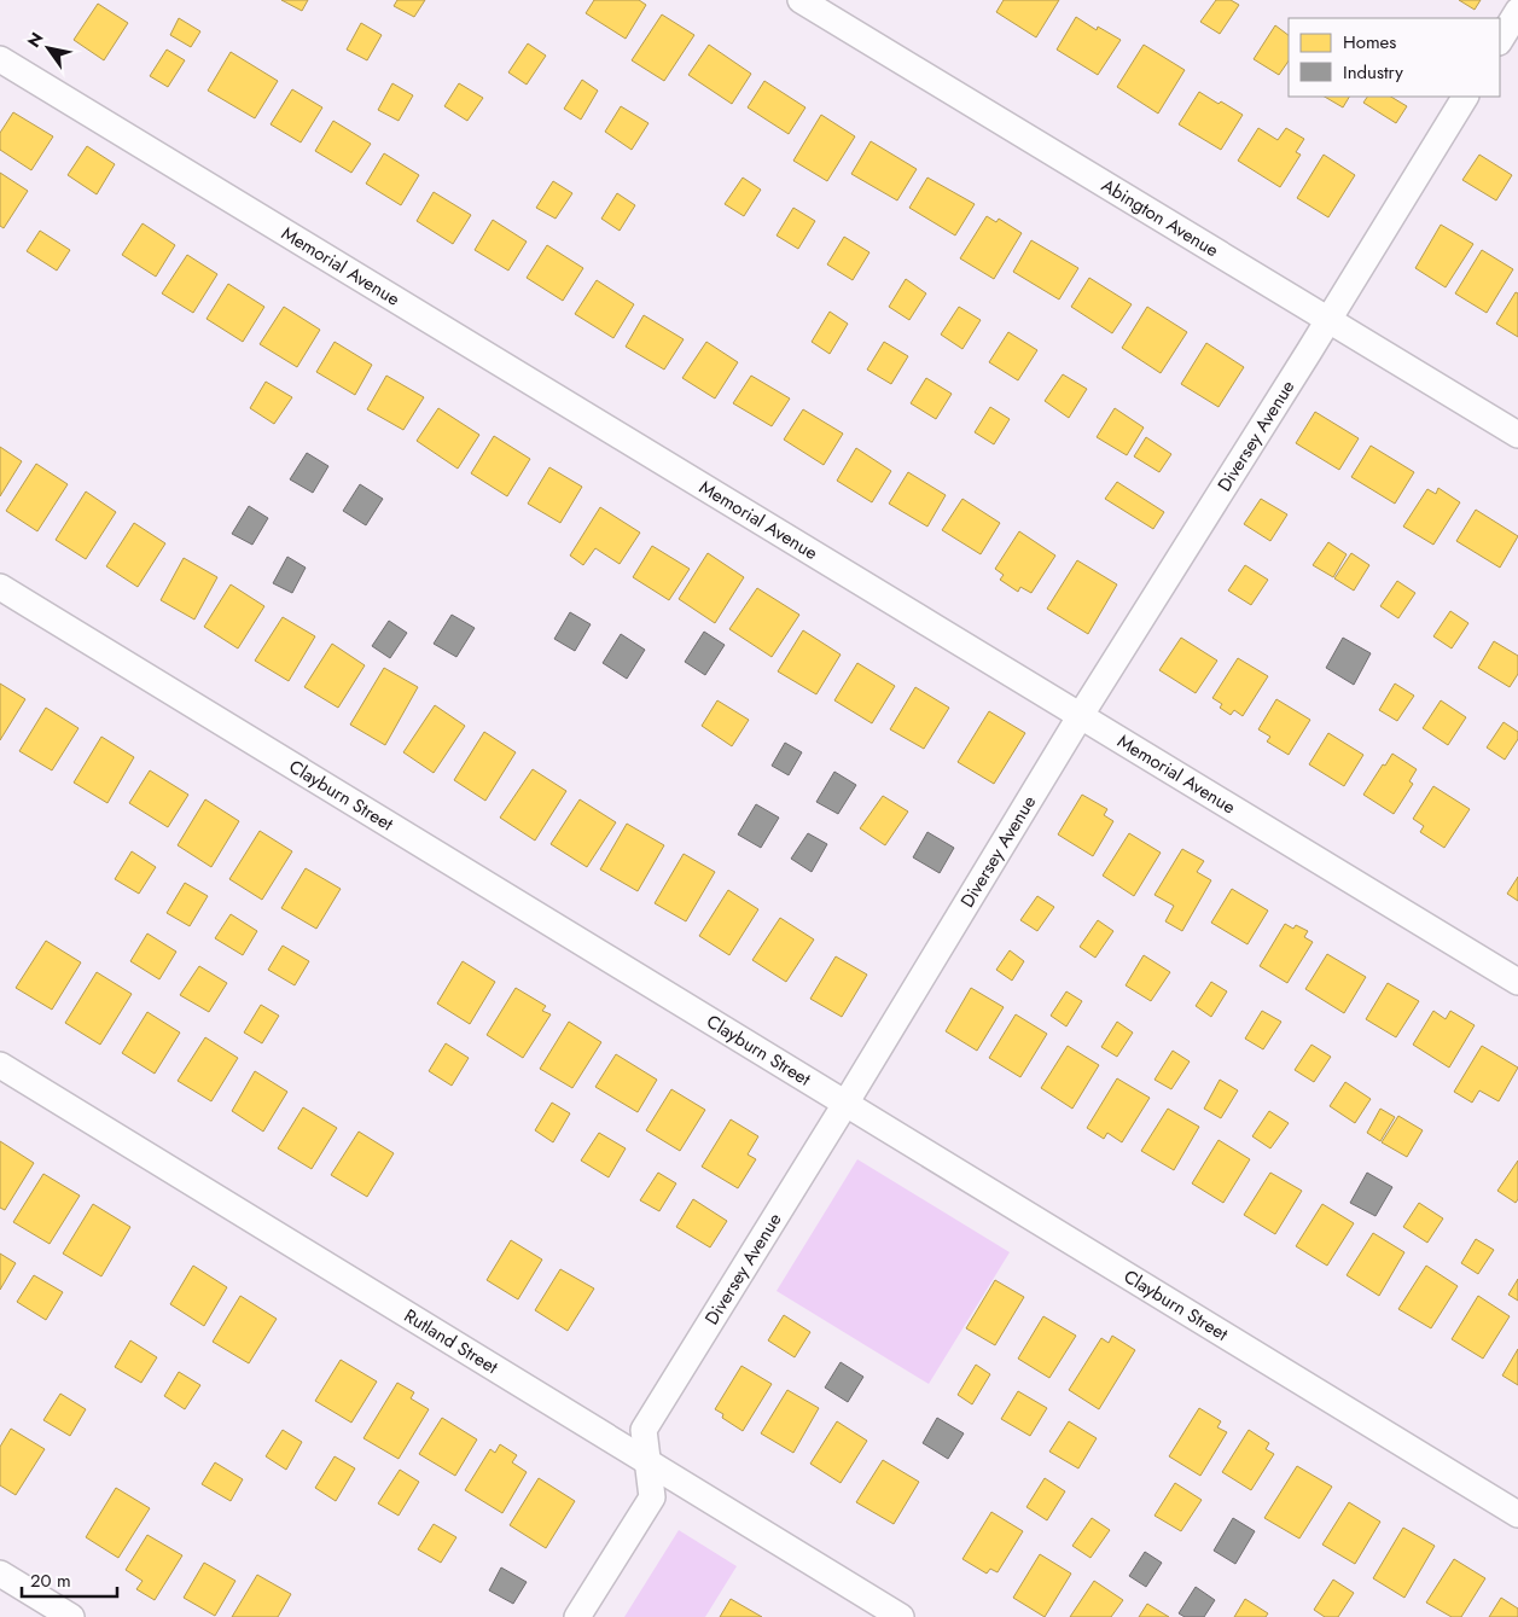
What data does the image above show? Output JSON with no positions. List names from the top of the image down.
{
  "streets": {
    "street": [
      "Abington Avenue",
      "Memorial Avenue",
      "Diversey Avenue",
      "Clayburn Street",
      "Rutland Street"
    ]
  },
  "crossings": [
    ["Abington Avenue", "Diversey Avenue"],
    ["Memorial Avenue", "Diversey Avenue"],
    ["Diversey Avenue", "Clayburn Street"],
    ["Diversey Avenue", "Rutland Street"]
  ],
  "legend": ["Homes", "Industry"],
  "scale_bar": "20 m",
  "north": "top left"
}
